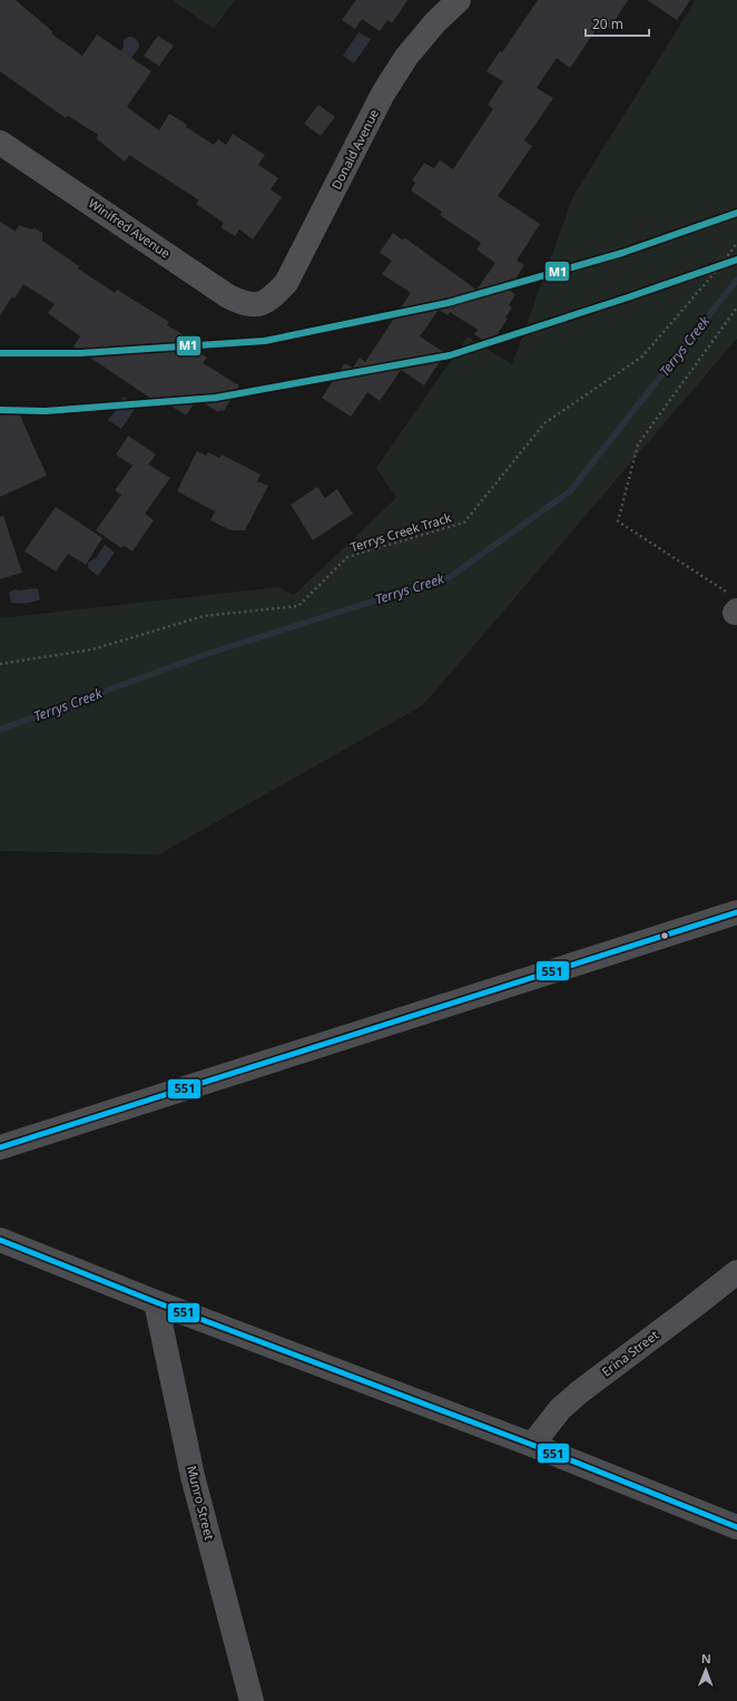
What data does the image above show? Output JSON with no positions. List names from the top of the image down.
{
  "streets": {
    "street": [
      "Donald Avenue",
      "Winifred Avenue",
      "Erina Street",
      "Munro Street"
    ],
    "path": ["Terrys Creek Track"]
  },
  "crossings": [
    ["Donald Avenue", "Winifred Avenue"]
  ],
  "water": ["Terrys Creek"],
  "lines": ["transit line M1", "transit line 551"],
  "scale_bar": "20 m",
  "north": "top"
}
